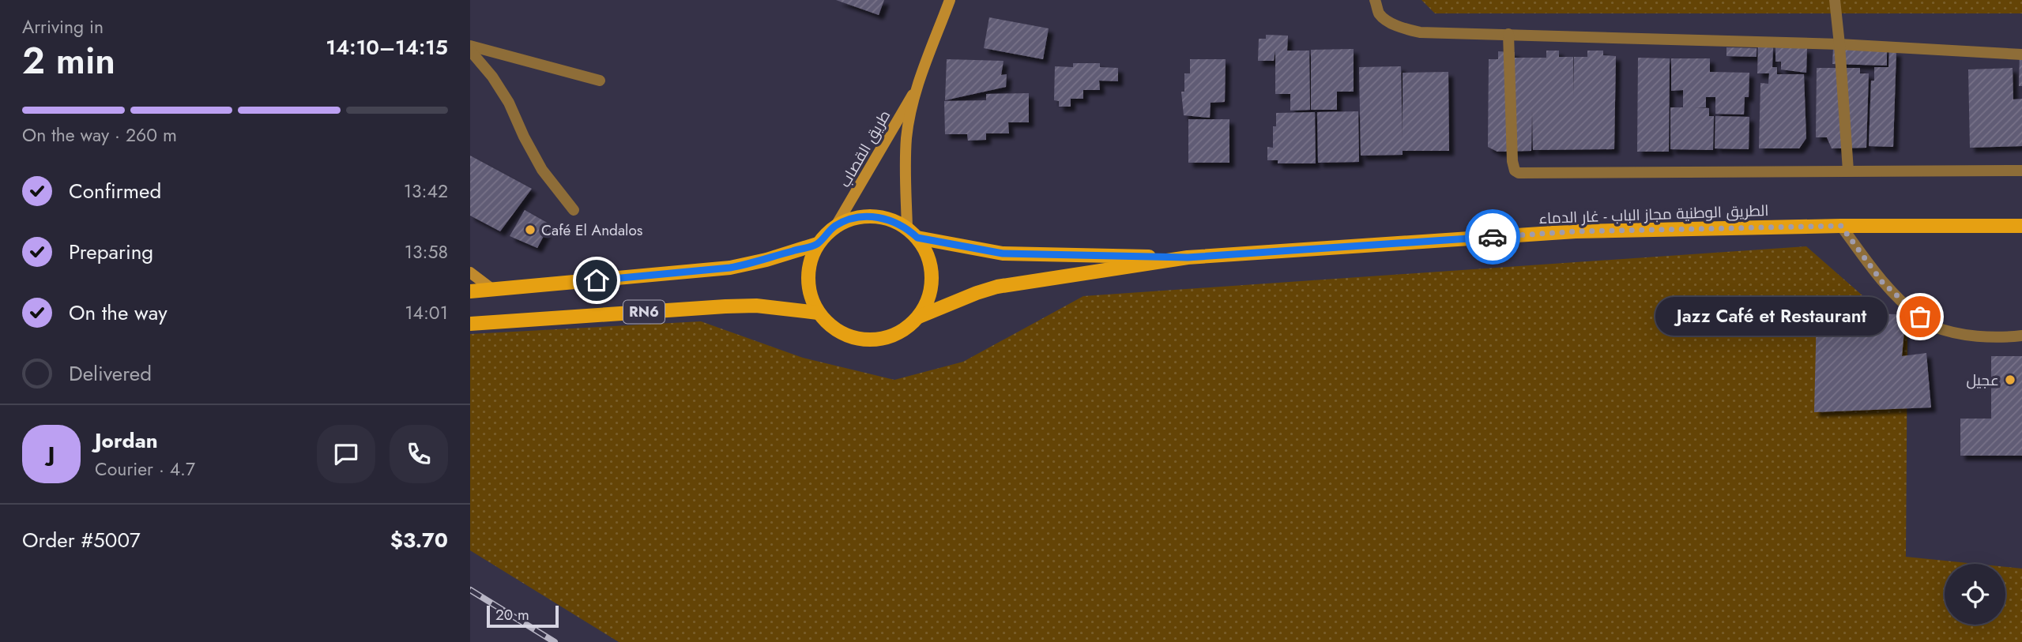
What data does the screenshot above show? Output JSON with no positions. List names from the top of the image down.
{
  "streets": {
    "main road": ["طريق القصاب", "الطريق الوطنية مجاز الباب - غار الدماء", "RN6"]
  },
  "crossings": [
    ["طريق القصاب", "الطريق الوطنية مجاز الباب - غار الدماء"],
    ["طريق القصاب", "RN6"],
    ["الطريق الوطنية مجاز الباب - غار الدماء", "RN6"]
  ],
  "places": ["Café El Andalos", "Jazz Café et Restaurant", "عجيل"],
  "scale_bar": "20 m",
  "page": {
    "heading": ["2 min", "Arriving in", "14:10–14:15"],
    "panel": [
      "Jordan",
      "Courier · 4.7",
      "Order #5007",
      "$3.70"
    ],
    "bar": "On the way · 260 m",
    "list": [
      ["Confirmed", "13:42"],
      ["Preparing", "13:58"],
      ["On the way", "14:01"],
      "Delivered"
    ],
    "bubble": "Jazz Café et Restaurant",
    "round": "J",
    "scale": "20 m"
  }
}
